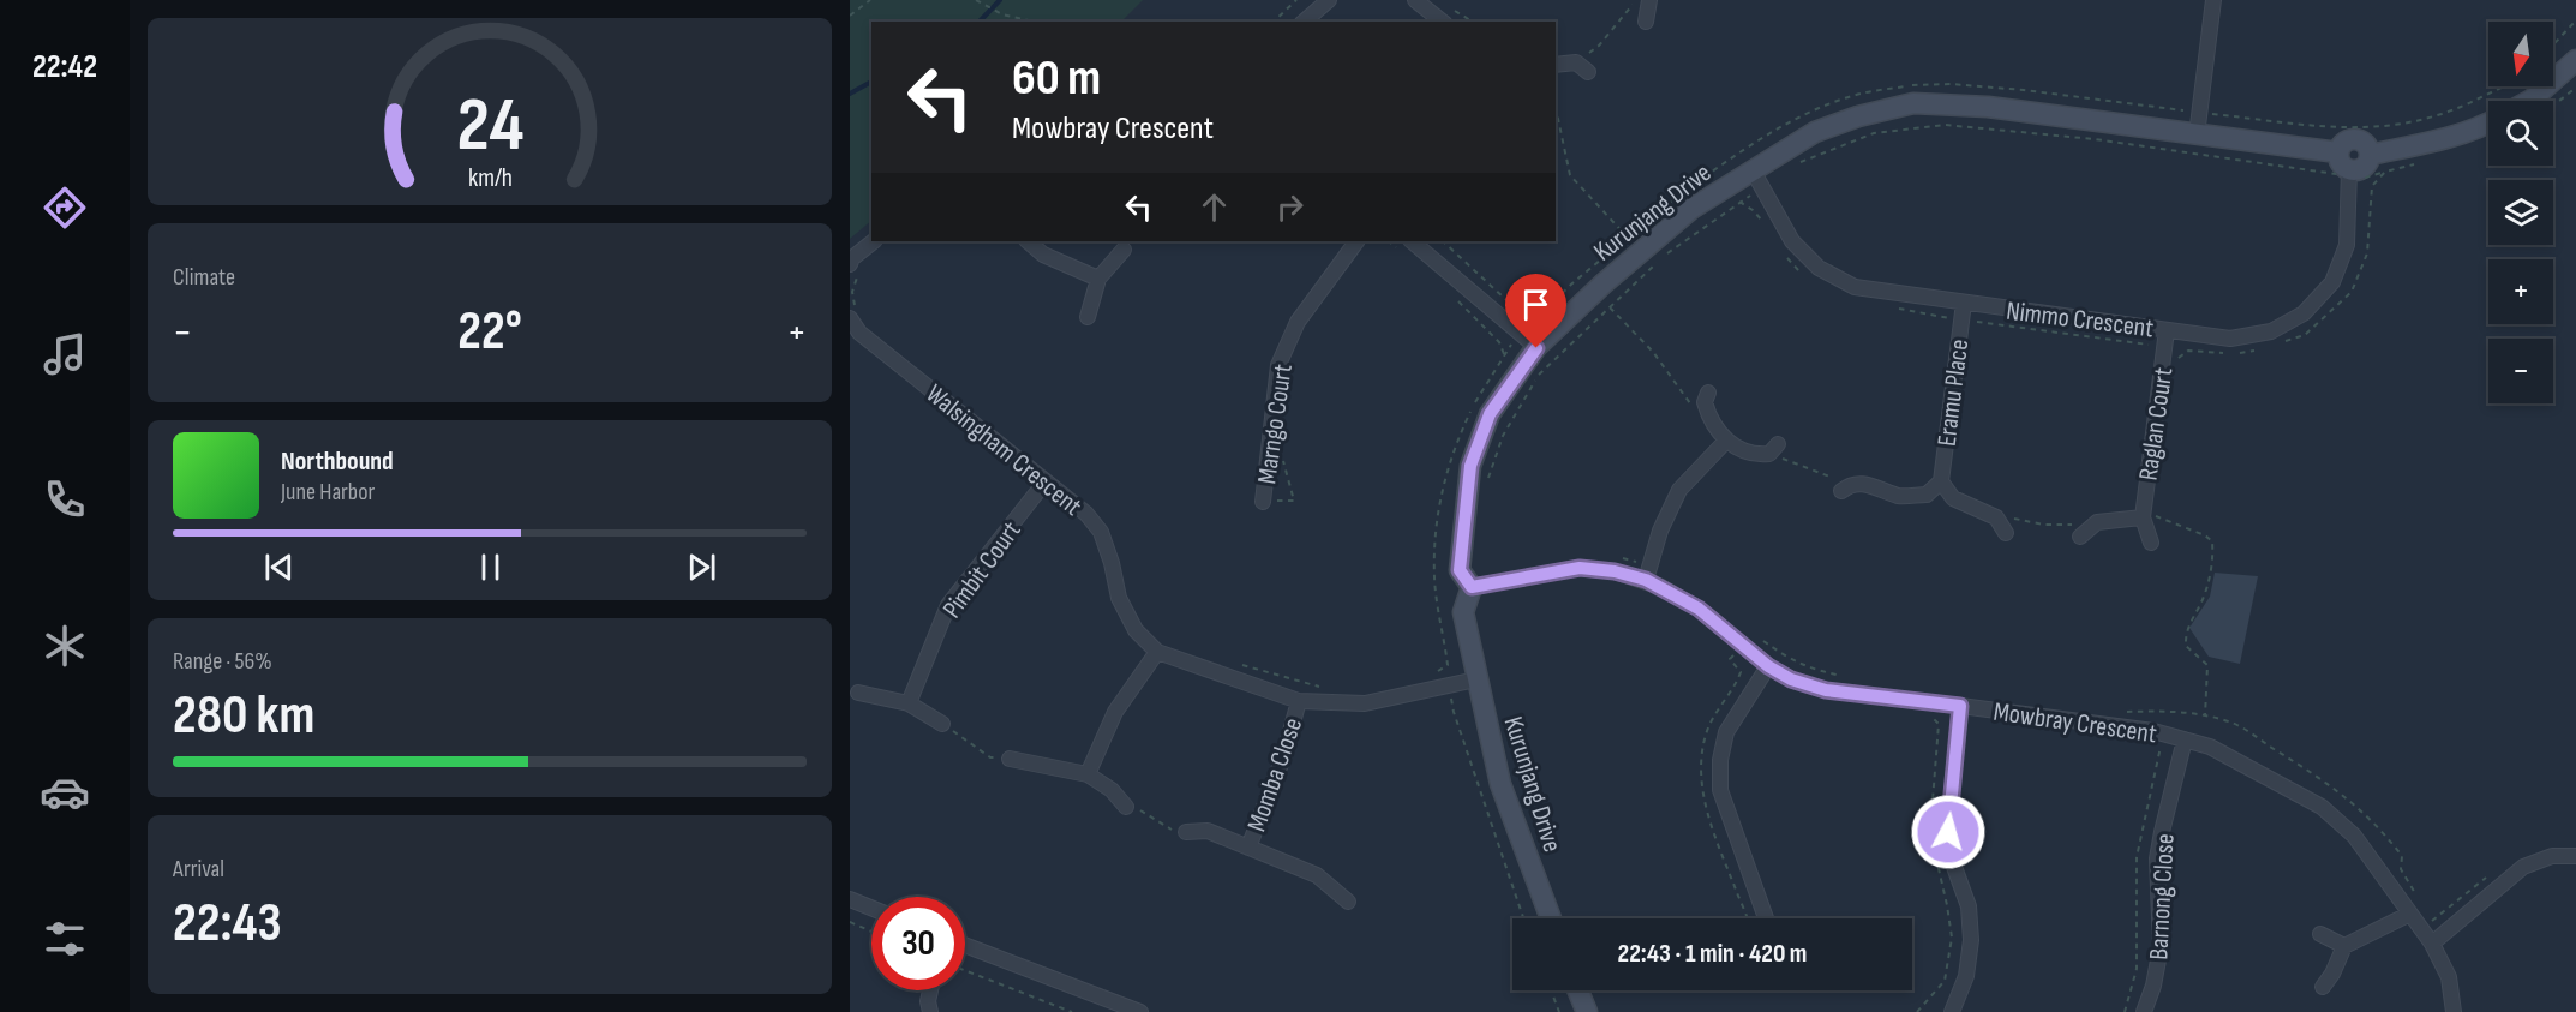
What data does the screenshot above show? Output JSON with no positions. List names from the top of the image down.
{
  "streets": {
    "street": [
      "Kurunjang Drive",
      "Nimmo Crescent",
      "Eramu Place",
      "Marngo Court",
      "Raglan Court",
      "Walsingham Crescent",
      "Pimbit Court",
      "Mowbray Crescent",
      "Momba Close",
      "Barnong Close"
    ]
  },
  "crossings": [
    ["Kurunjang Drive", "Nimmo Crescent"],
    ["Kurunjang Drive", "Walsingham Crescent"],
    ["Kurunjang Drive", "Mowbray Crescent"],
    ["Nimmo Crescent", "Eramu Place"],
    ["Nimmo Crescent", "Raglan Court"],
    ["Walsingham Crescent", "Pimbit Court"],
    ["Walsingham Crescent", "Momba Close"],
    ["Mowbray Crescent", "Barnong Close"]
  ],
  "north": "bottom",
  "page": {
    "tabs": "22:42",
    "map_buttons": ["+", "−"],
    "turn": ["60 m", "Mowbray Crescent"],
    "tile": [
      "Climate",
      ["Range · 56%", "280 km"],
      ["Arrival", "22:43"]
    ],
    "heat": ["−", "22°", "+"],
    "song": ["Northbound", "June Harbor"],
    "limit": "30",
    "trip": "22:43 · 1 min · 420 m",
    "gauge": ["24", "km/h"]
  }
}
